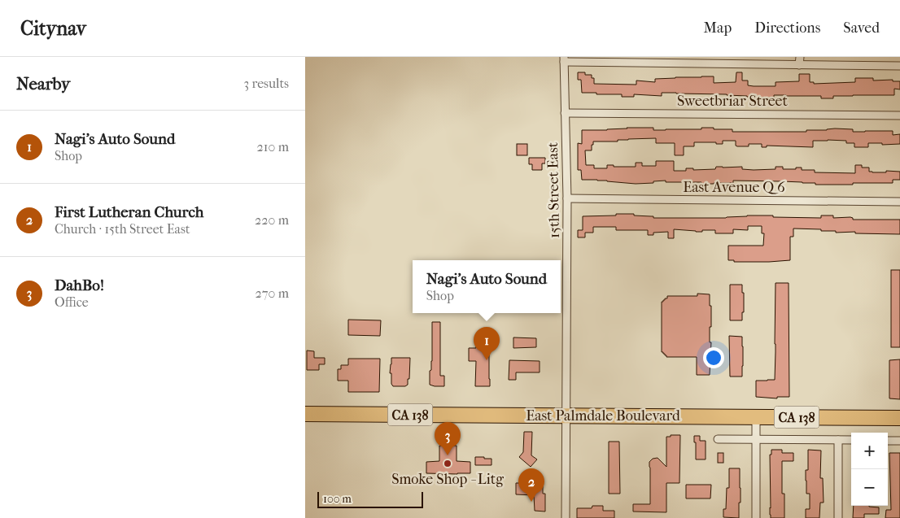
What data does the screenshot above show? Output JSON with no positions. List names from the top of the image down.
{
  "streets": {
    "highway": ["CA 138", "East Palmdale Boulevard"],
    "street": ["Sweetbriar Street", "East Avenue Q 6", "15th Street East"]
  },
  "crossings": [
    ["Sweetbriar Street", "15th Street East"],
    ["East Avenue Q 6", "15th Street East"],
    ["15th Street East", "East Palmdale Boulevard"]
  ],
  "places": ["Smoke Shop - Litg"],
  "scale_bar": "100 m",
  "page": {
    "header": "Citynav",
    "nav": ["Map", "Directions", "Saved"],
    "heading": ["Nearby", "3 results"],
    "list": [
      {
        "mark": "1",
        "name": "Nagi's Auto Sound",
        "note": "Shop",
        "value": "210 m"
      },
      {
        "mark": "2",
        "name": "First Lutheran Church",
        "note": "Church · 15th Street East",
        "value": "220 m"
      },
      {
        "mark": "3",
        "name": "DahBo!",
        "note": "Office",
        "value": "270 m"
      }
    ],
    "popup": ["Nagi's Auto Sound", "Shop"],
    "pins": ["1", "3", "2"],
    "map_buttons": ["+", "−"],
    "scale": "100 m"
  }
}
